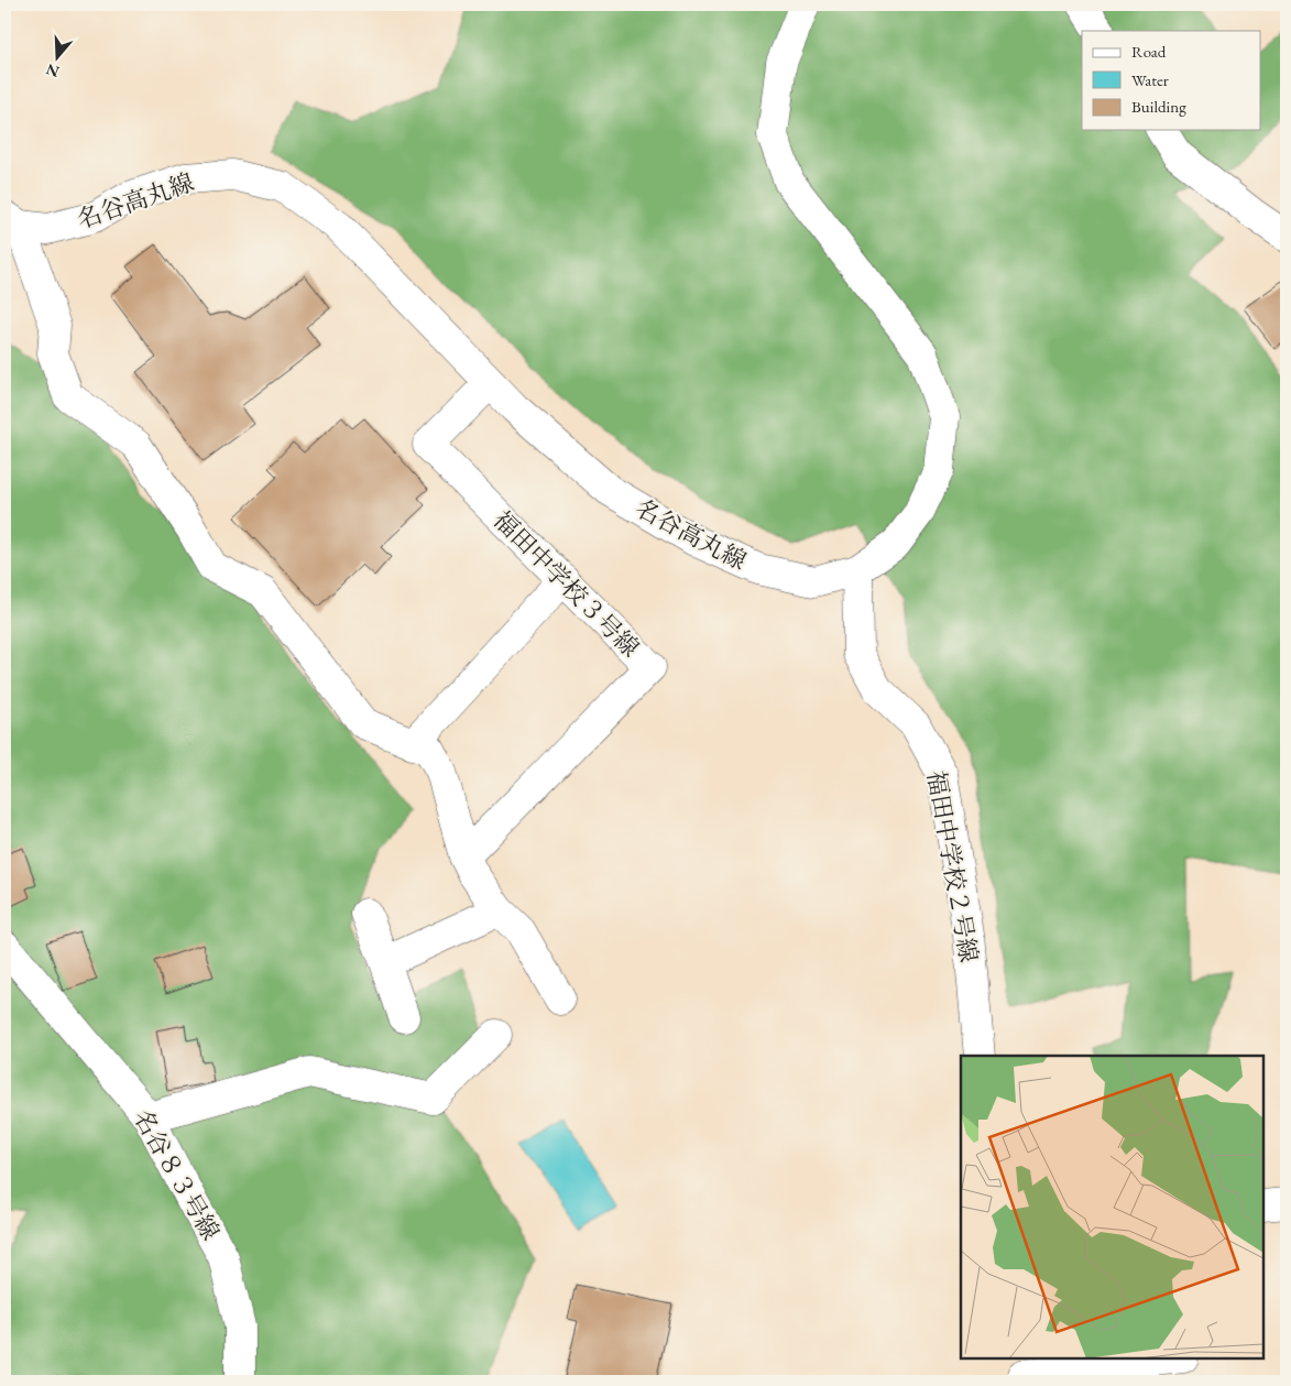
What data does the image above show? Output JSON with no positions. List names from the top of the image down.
{
  "streets": {
    "street": [
      "名谷高丸線",
      "福田中学校３号線",
      "福田中学校２号線",
      "名谷８３号線"
    ]
  },
  "crossings": [
    ["名谷高丸線", "福田中学校３号線"],
    ["名谷高丸線", "福田中学校２号線"]
  ],
  "legend": ["Road", "Water", "Building"],
  "north": "bottom"
}
